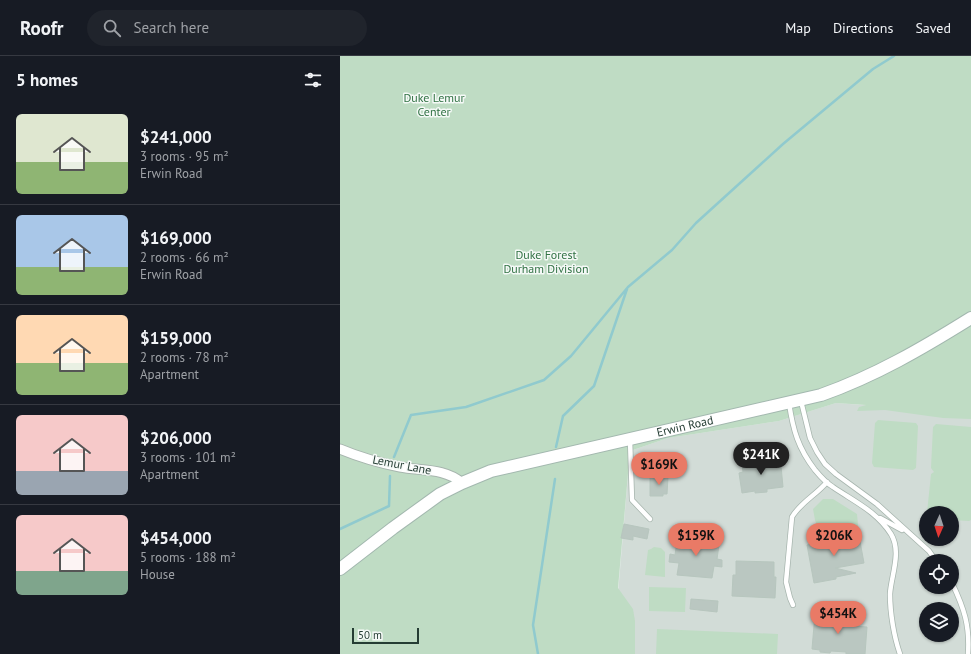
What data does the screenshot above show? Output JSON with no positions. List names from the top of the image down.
{
  "streets": {
    "main road": ["Erwin Road"],
    "street": ["Lemur Lane"]
  },
  "crossings": [
    ["Erwin Road", "Lemur Lane"]
  ],
  "parks": ["Duke Lemur Center", "Duke Forest Durham Division"],
  "scale_bar": "50 m",
  "north": "bottom",
  "page": {
    "header": "Roofr",
    "search": "Search here",
    "nav": ["Map", "Directions", "Saved"],
    "heading": "5 homes",
    "list": [
      {
        "name": "$241,000",
        "note": "3 rooms · 95 m² · Erwin Road"
      },
      {
        "name": "$169,000",
        "note": "2 rooms · 66 m² · Erwin Road"
      },
      {
        "name": "$159,000",
        "note": "2 rooms · 78 m² · Apartment"
      },
      {
        "name": "$206,000",
        "note": "3 rooms · 101 m² · Apartment"
      },
      {
        "name": "$454,000",
        "note": "5 rooms · 188 m² · House"
      }
    ],
    "price": [
      "$241K",
      "$169K",
      "$159K",
      "$206K",
      "$454K"
    ],
    "scale": "50 m"
  }
}
